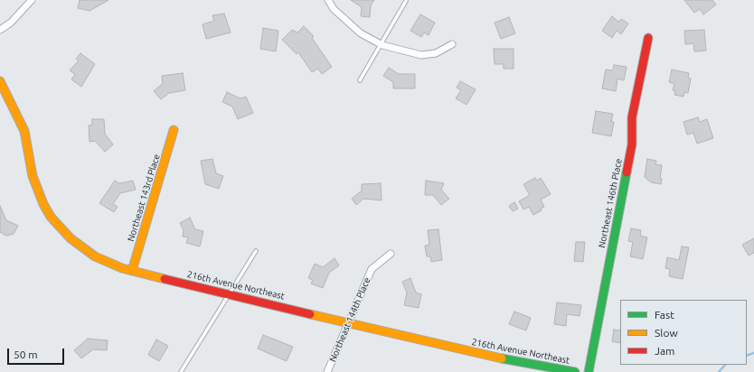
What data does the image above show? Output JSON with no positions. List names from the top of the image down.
{
  "streets": {
    "street": [
      "Northeast 143rd Place",
      "Northeast 146th Place",
      "216th Avenue Northeast",
      "Northeast 144th Place"
    ]
  },
  "crossings": [
    ["Northeast 143rd Place", "216th Avenue Northeast"],
    ["216th Avenue Northeast", "Northeast 144th Place"]
  ],
  "legend": ["Fast", "Slow", "Jam"],
  "scale_bar": "50 m"
}
